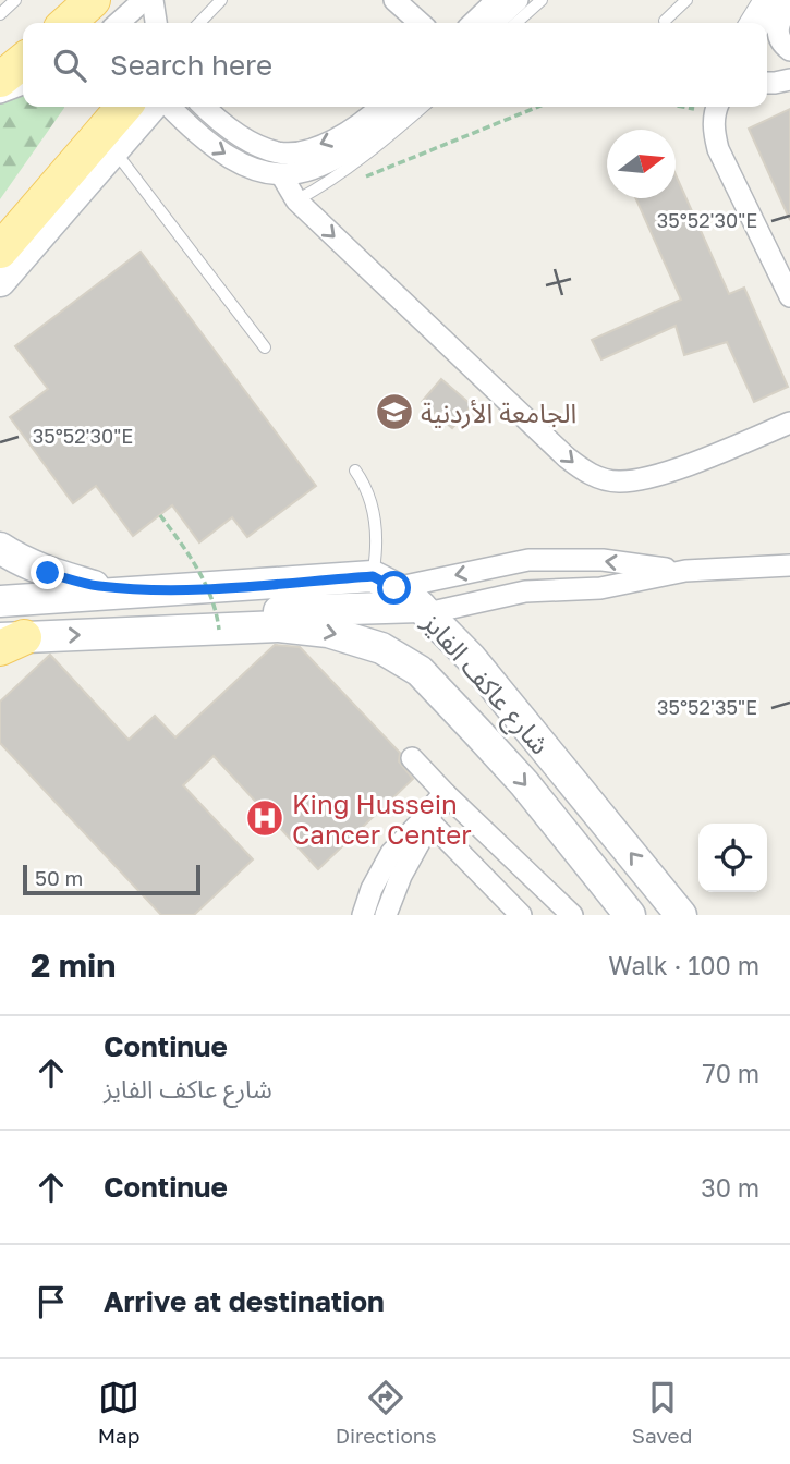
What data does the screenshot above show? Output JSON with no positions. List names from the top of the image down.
{
  "streets": {
    "main road": ["شارع عاكف الفايز"]
  },
  "places": {
    "school or university": ["الجامعة الأردنية"],
    "hospital": ["King Hussein Cancer Center"]
  },
  "scale_bar": "50 m",
  "north": "right",
  "page": {
    "search": "Search here",
    "scale": "50 m",
    "heading": ["2 min", "Walk · 100 m"],
    "list": [
      ["Continue", "شارع عاكف الفايز", "70 m"],
      ["Continue", "30 m"],
      "Arrive at destination"
    ],
    "nav": ["Map", "Directions", "Saved"]
  },
  "coordinates": ["35°52'30\"E", "35°52'35\"E"]
}
